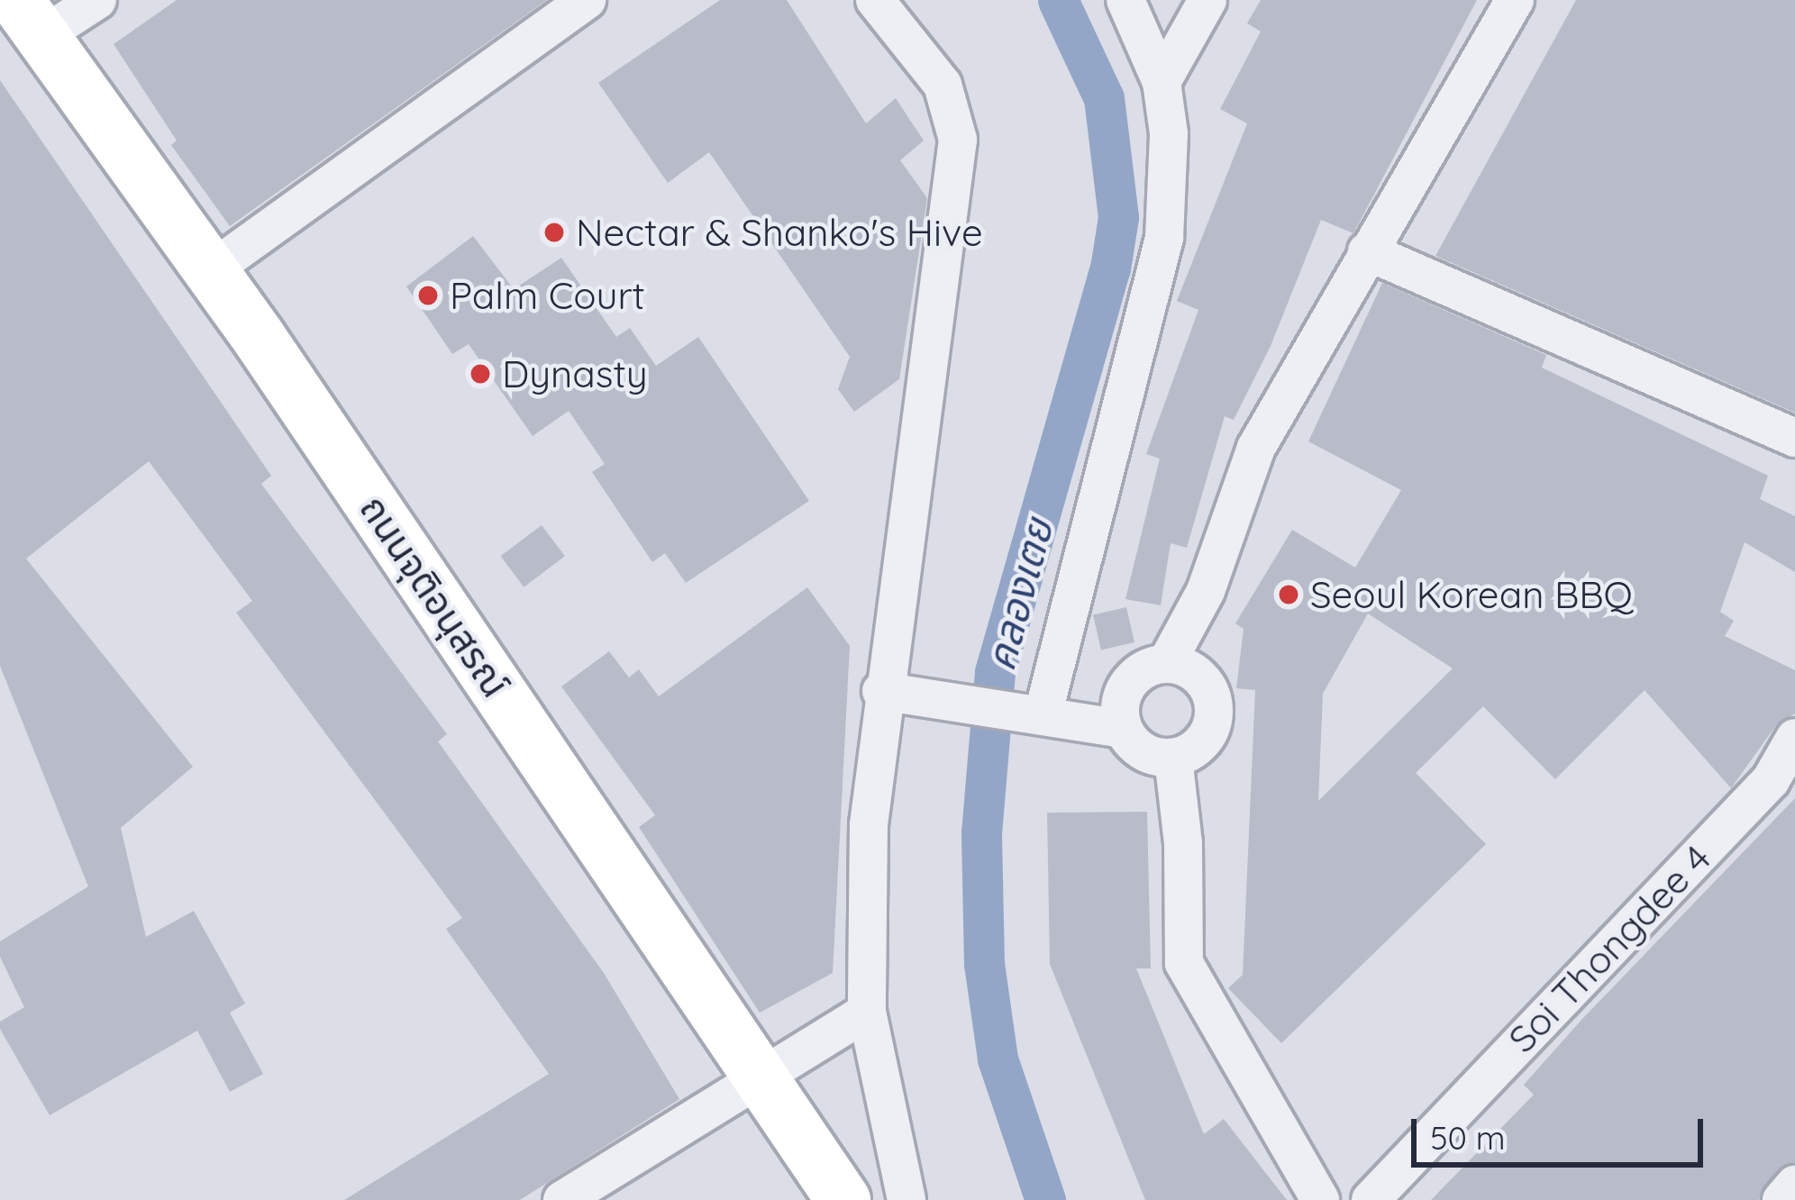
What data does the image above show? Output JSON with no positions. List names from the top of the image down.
{
  "streets": {
    "street": ["ถนนจุติอนุสรณ์", "Soi Thongdee 4"]
  },
  "water": ["คลองเตย"],
  "places": [
    "Nectar & Shanko's Hive",
    "Palm Court",
    "Dynasty",
    "Seoul Korean BBQ"
  ],
  "scale_bar": "50 m"
}
